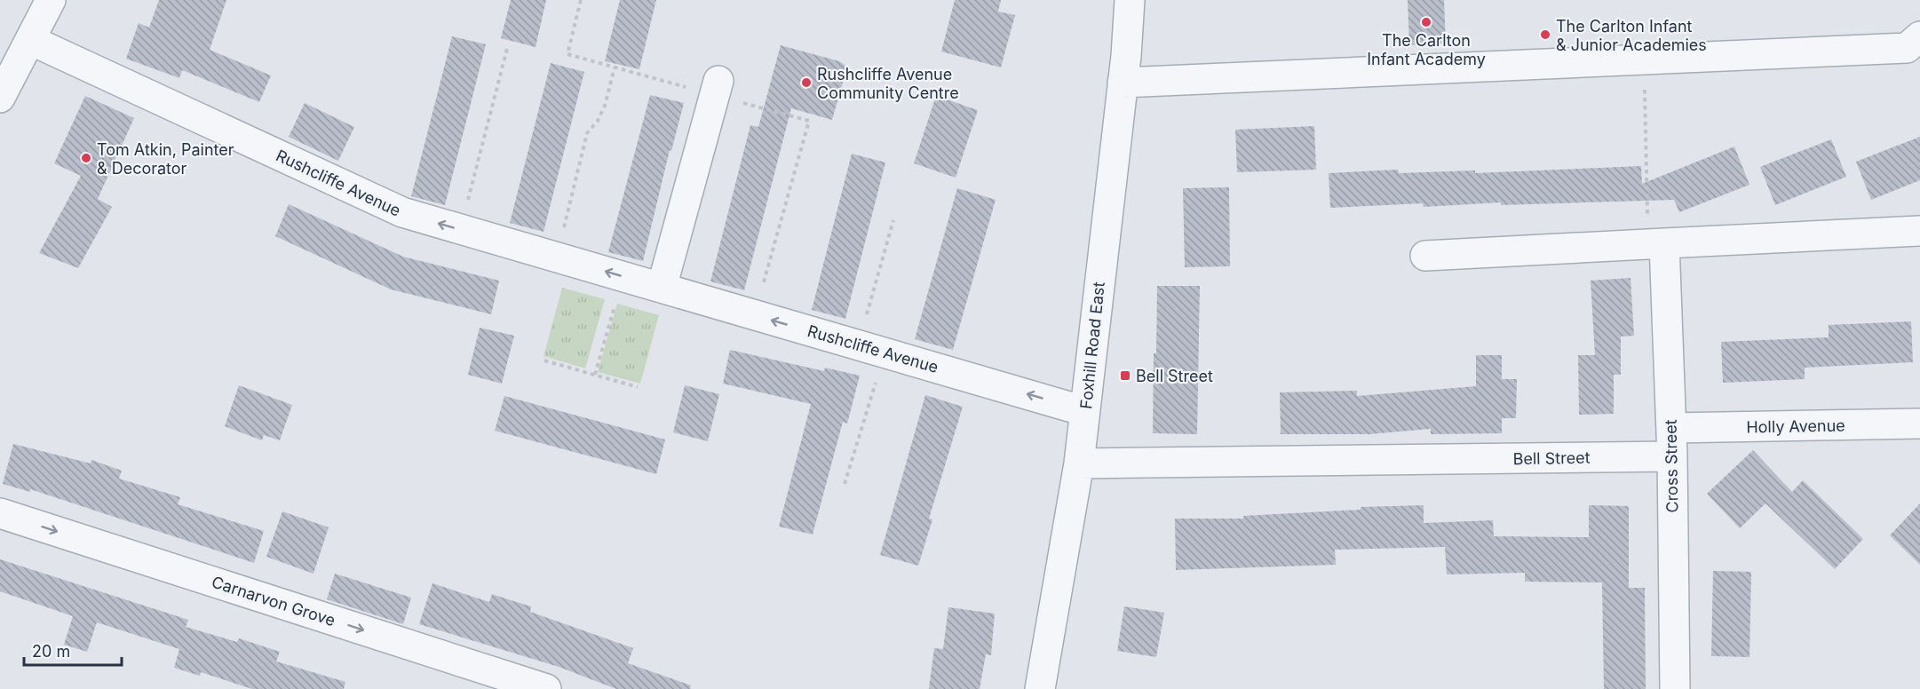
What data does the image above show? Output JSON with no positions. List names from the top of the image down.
{
  "streets": {
    "street": [
      "Rushcliffe Avenue",
      "Foxhill Road East",
      "Holly Avenue",
      "Bell Street",
      "Cross Street",
      "Carnarvon Grove"
    ]
  },
  "crossings": [
    ["Rushcliffe Avenue", "Foxhill Road East"],
    ["Foxhill Road East", "Bell Street"],
    ["Holly Avenue", "Cross Street"],
    ["Bell Street", "Cross Street"]
  ],
  "one_way": ["Rushcliffe Avenue", "Carnarvon Grove"],
  "places": {
    "other": [
      "The Carlton Infant Academy",
      "The Carlton Infant & Junior Academies",
      "Rushcliffe Avenue Community Centre",
      "Tom Atkin, Painter & Decorator"
    ],
    "transit": ["Bell Street"]
  },
  "scale_bar": "20 m"
}
